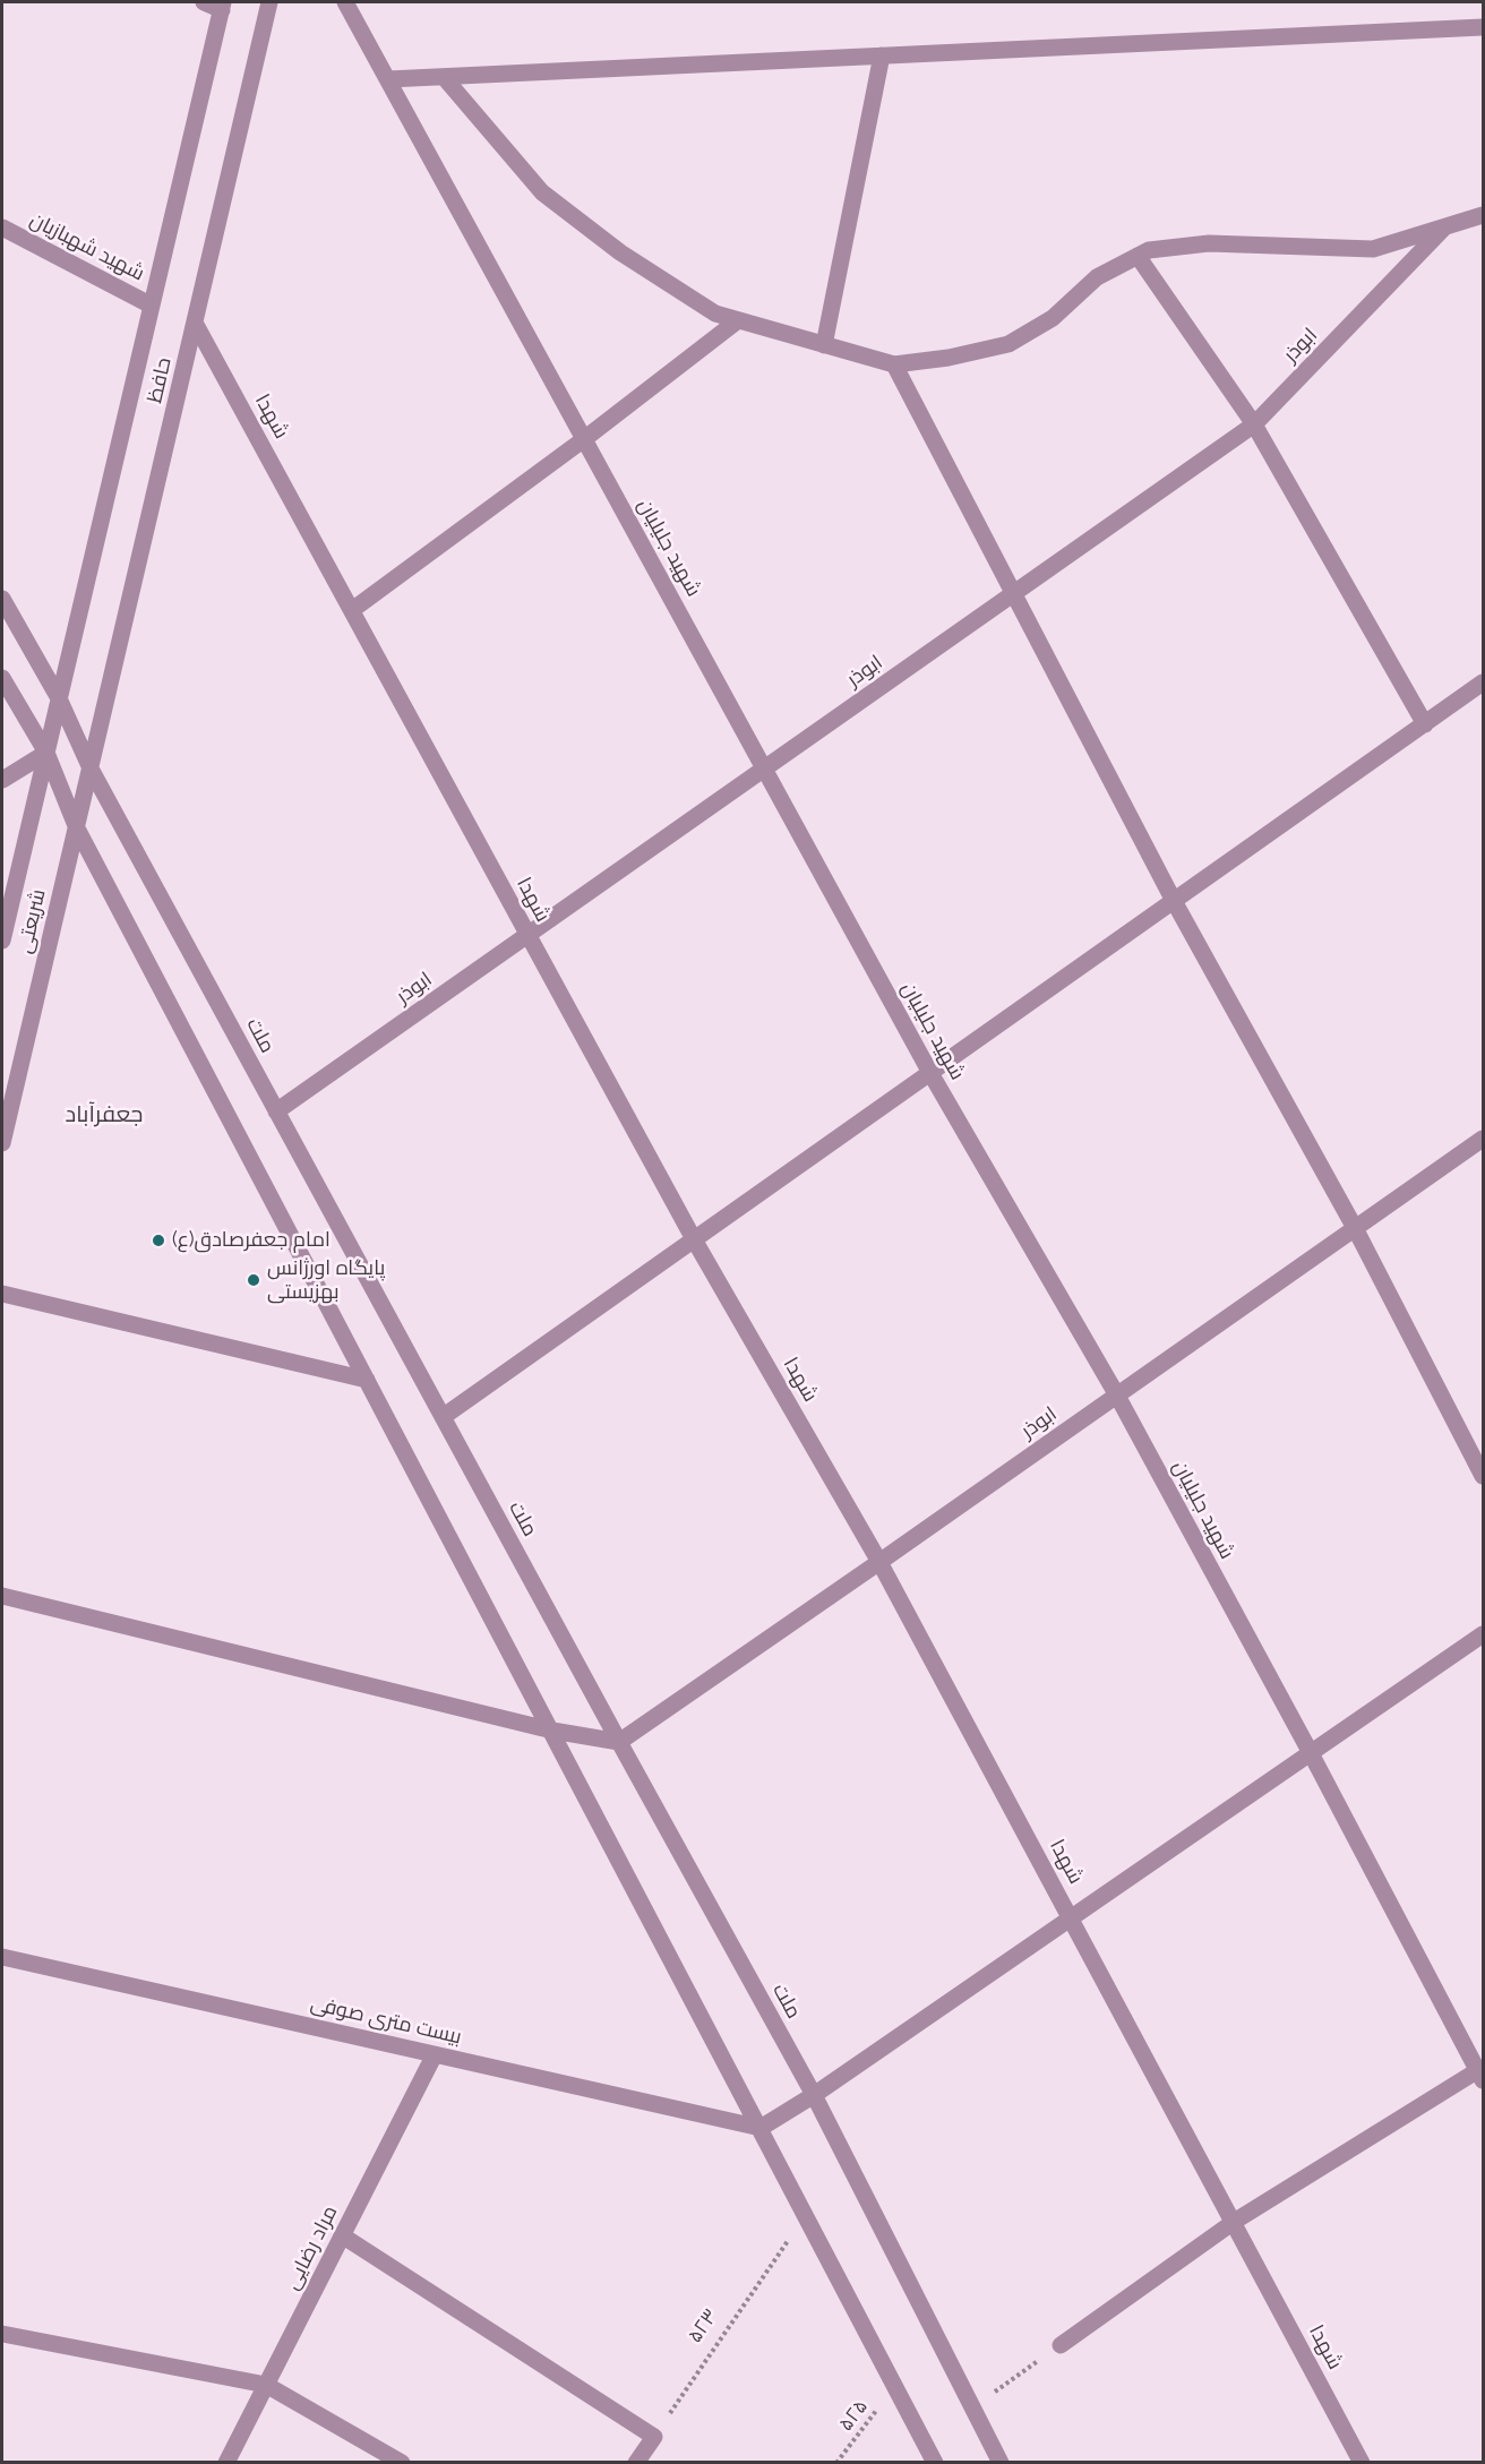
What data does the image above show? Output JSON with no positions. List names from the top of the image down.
{
  "streets": {
    "street": [
      "شهید شهبازیان",
      "ابوذر",
      "حافظ",
      "شهدا",
      "شهید جلیلیان",
      "شریعتی",
      "ملت",
      "بیست متری صوفی",
      "مراد رضایی"
    ],
    "path": ["۵۲۳", "۵۲۵"]
  },
  "crossings": [
    ["شهید شهبازیان", "حافظ"],
    ["ابوذر", "شهدا"],
    ["ابوذر", "شهید جلیلیان"],
    ["ابوذر", "ملت"],
    ["حافظ", "شهدا"],
    ["حافظ", "شریعتی"],
    ["حافظ", "ملت"],
    ["بیست متری صوفی", "مراد رضایی"]
  ],
  "districts": ["جعفرآباد"],
  "places": ["امام جعفرصادق(ع)", "پایگاه اورژانس بهزیستی"]
}
